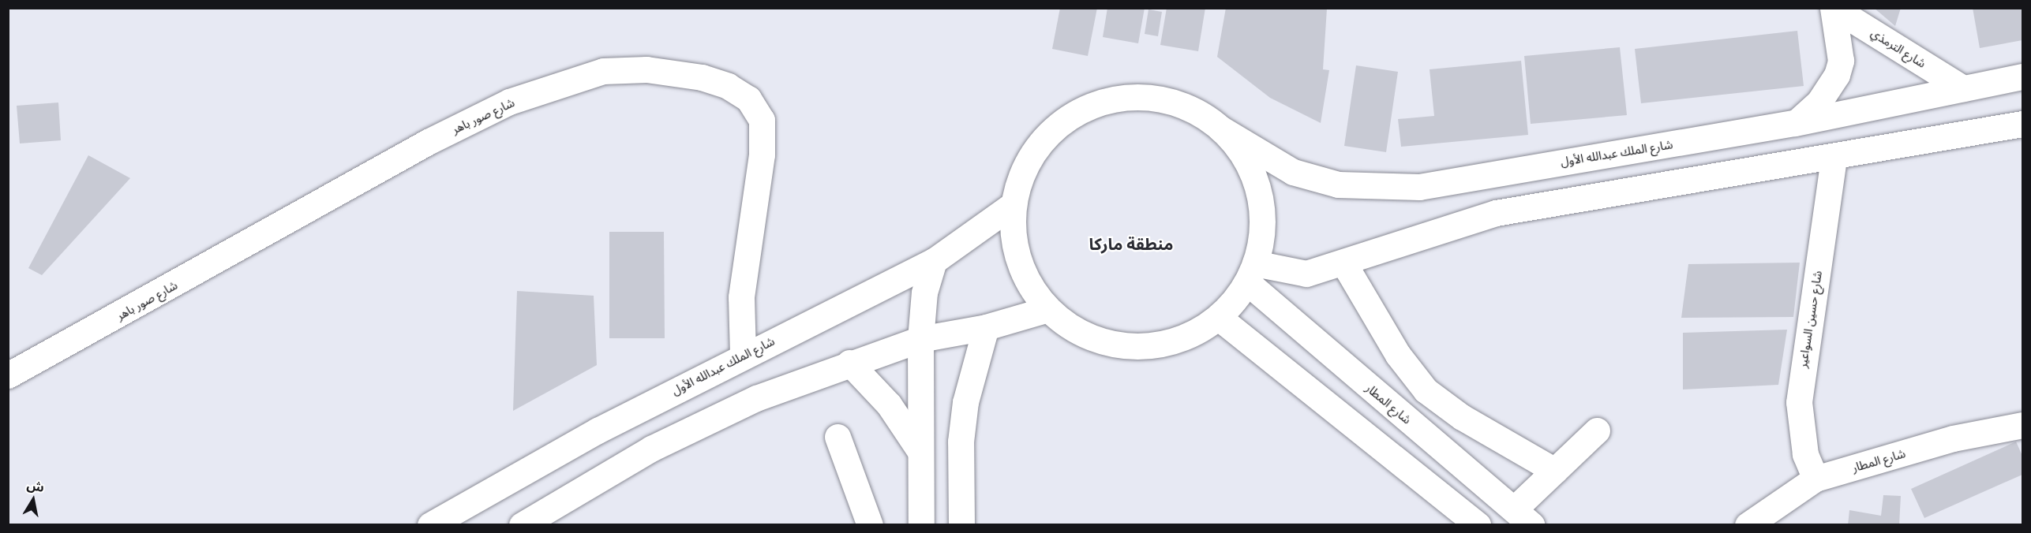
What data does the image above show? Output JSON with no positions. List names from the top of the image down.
{
  "streets": {
    "main road": [
      "شارع الترمذي",
      "شارع صور باهر",
      "شارع الملك عبدالله الأول",
      "شارع حسين السواعير",
      "شارع المطار"
    ]
  },
  "crossings": [
    ["شارع الترمذي", "شارع الملك عبدالله الأول"],
    ["شارع صور باهر", "شارع الملك عبدالله الأول"],
    ["شارع حسين السواعير", "شارع المطار"]
  ],
  "districts": ["منطقة ماركا"],
  "north": "top"
}
